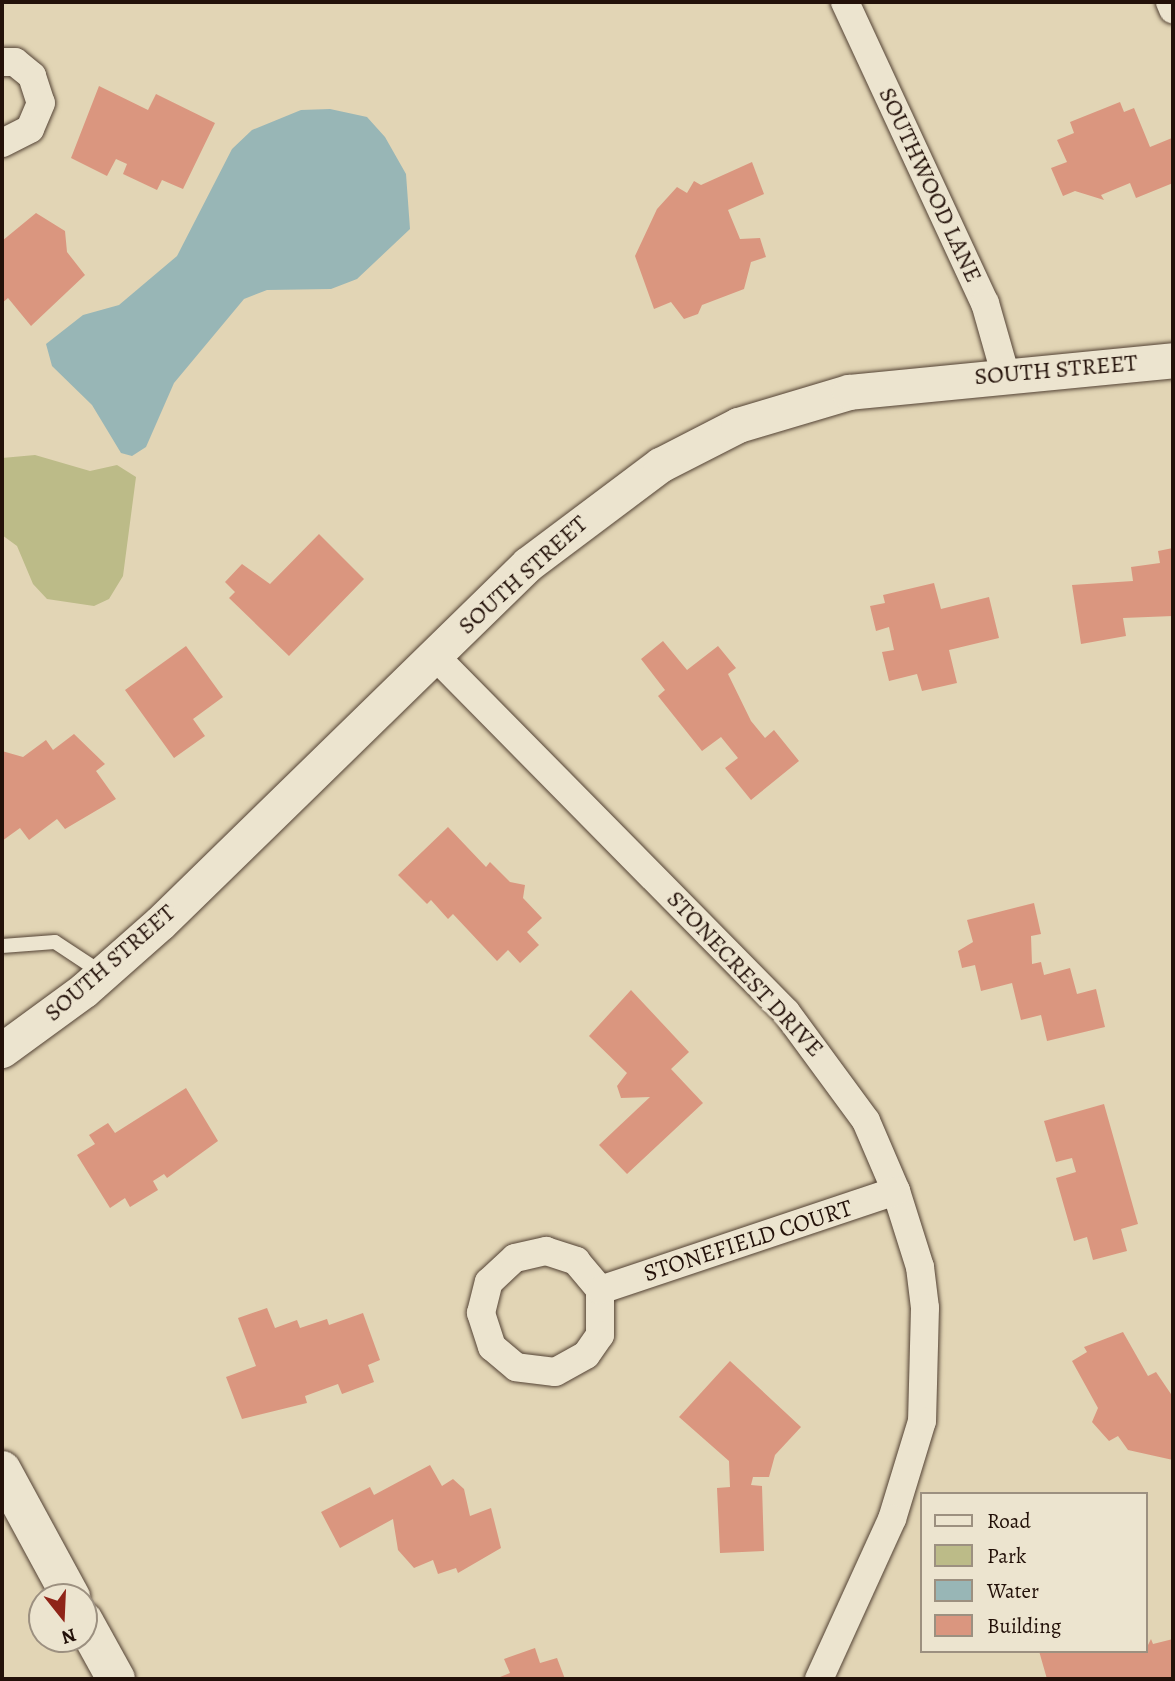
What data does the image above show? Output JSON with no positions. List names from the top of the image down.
{
  "streets": {
    "street": [
      "SOUTHWOOD LANE",
      "SOUTH STREET",
      "STONECREST DRIVE",
      "STONEFIELD COURT"
    ]
  },
  "crossings": [
    ["SOUTHWOOD LANE", "SOUTH STREET"],
    ["SOUTH STREET", "STONECREST DRIVE"],
    ["STONECREST DRIVE", "STONEFIELD COURT"]
  ],
  "legend": [
    "Road",
    "Park",
    "Water",
    "Building"
  ],
  "north": "bottom"
}
